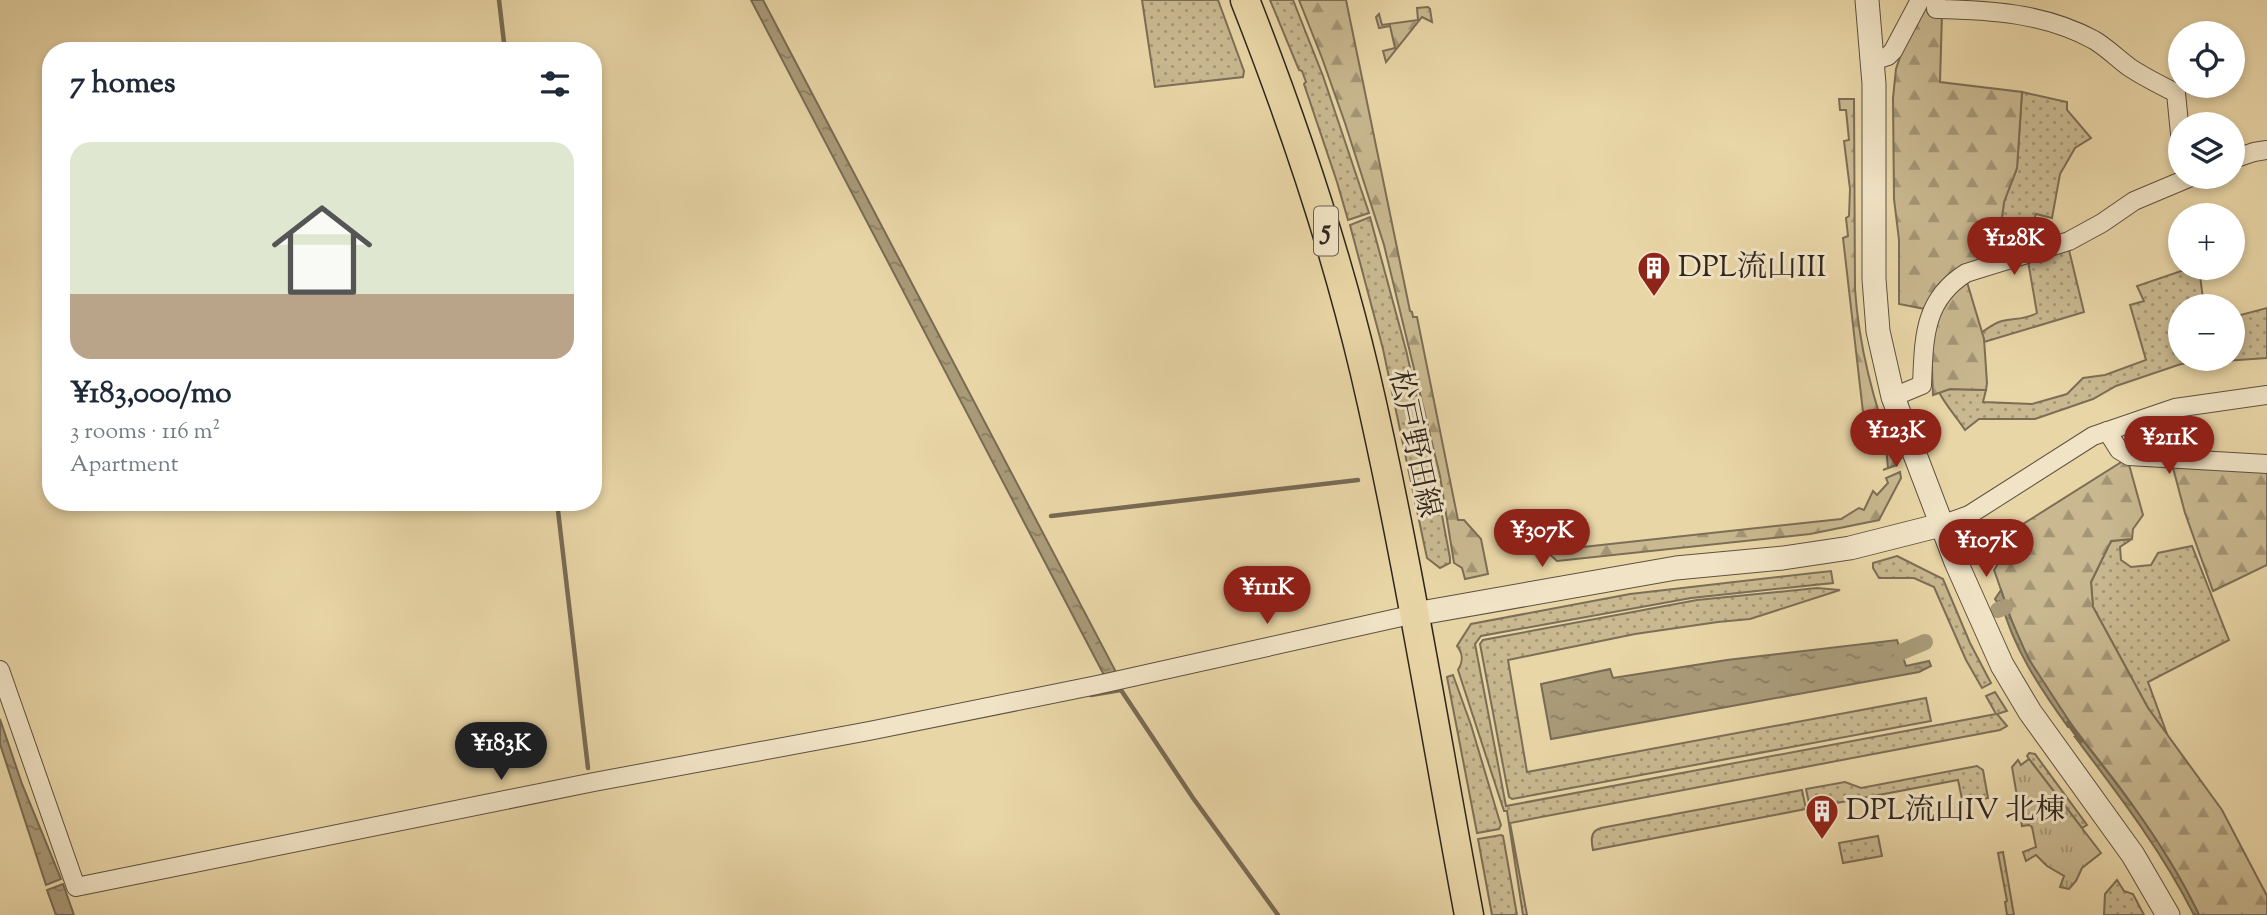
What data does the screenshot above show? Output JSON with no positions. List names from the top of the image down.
{
  "streets": {
    "main road": ["5", "松戸野田線"]
  },
  "places": {
    "building": ["DPL流山III", "DPL流山IV 北棟"]
  },
  "page": {
    "map_buttons": ["+", "−"],
    "heading": "7 homes",
    "list": [
      {
        "name": "¥183,000/mo",
        "note": "3 rooms · 116 m² · Apartment"
      }
    ],
    "price": [
      "¥128K",
      "¥123K",
      "¥211K",
      "¥307K",
      "¥107K",
      "¥111K",
      "¥183K"
    ]
  }
}
